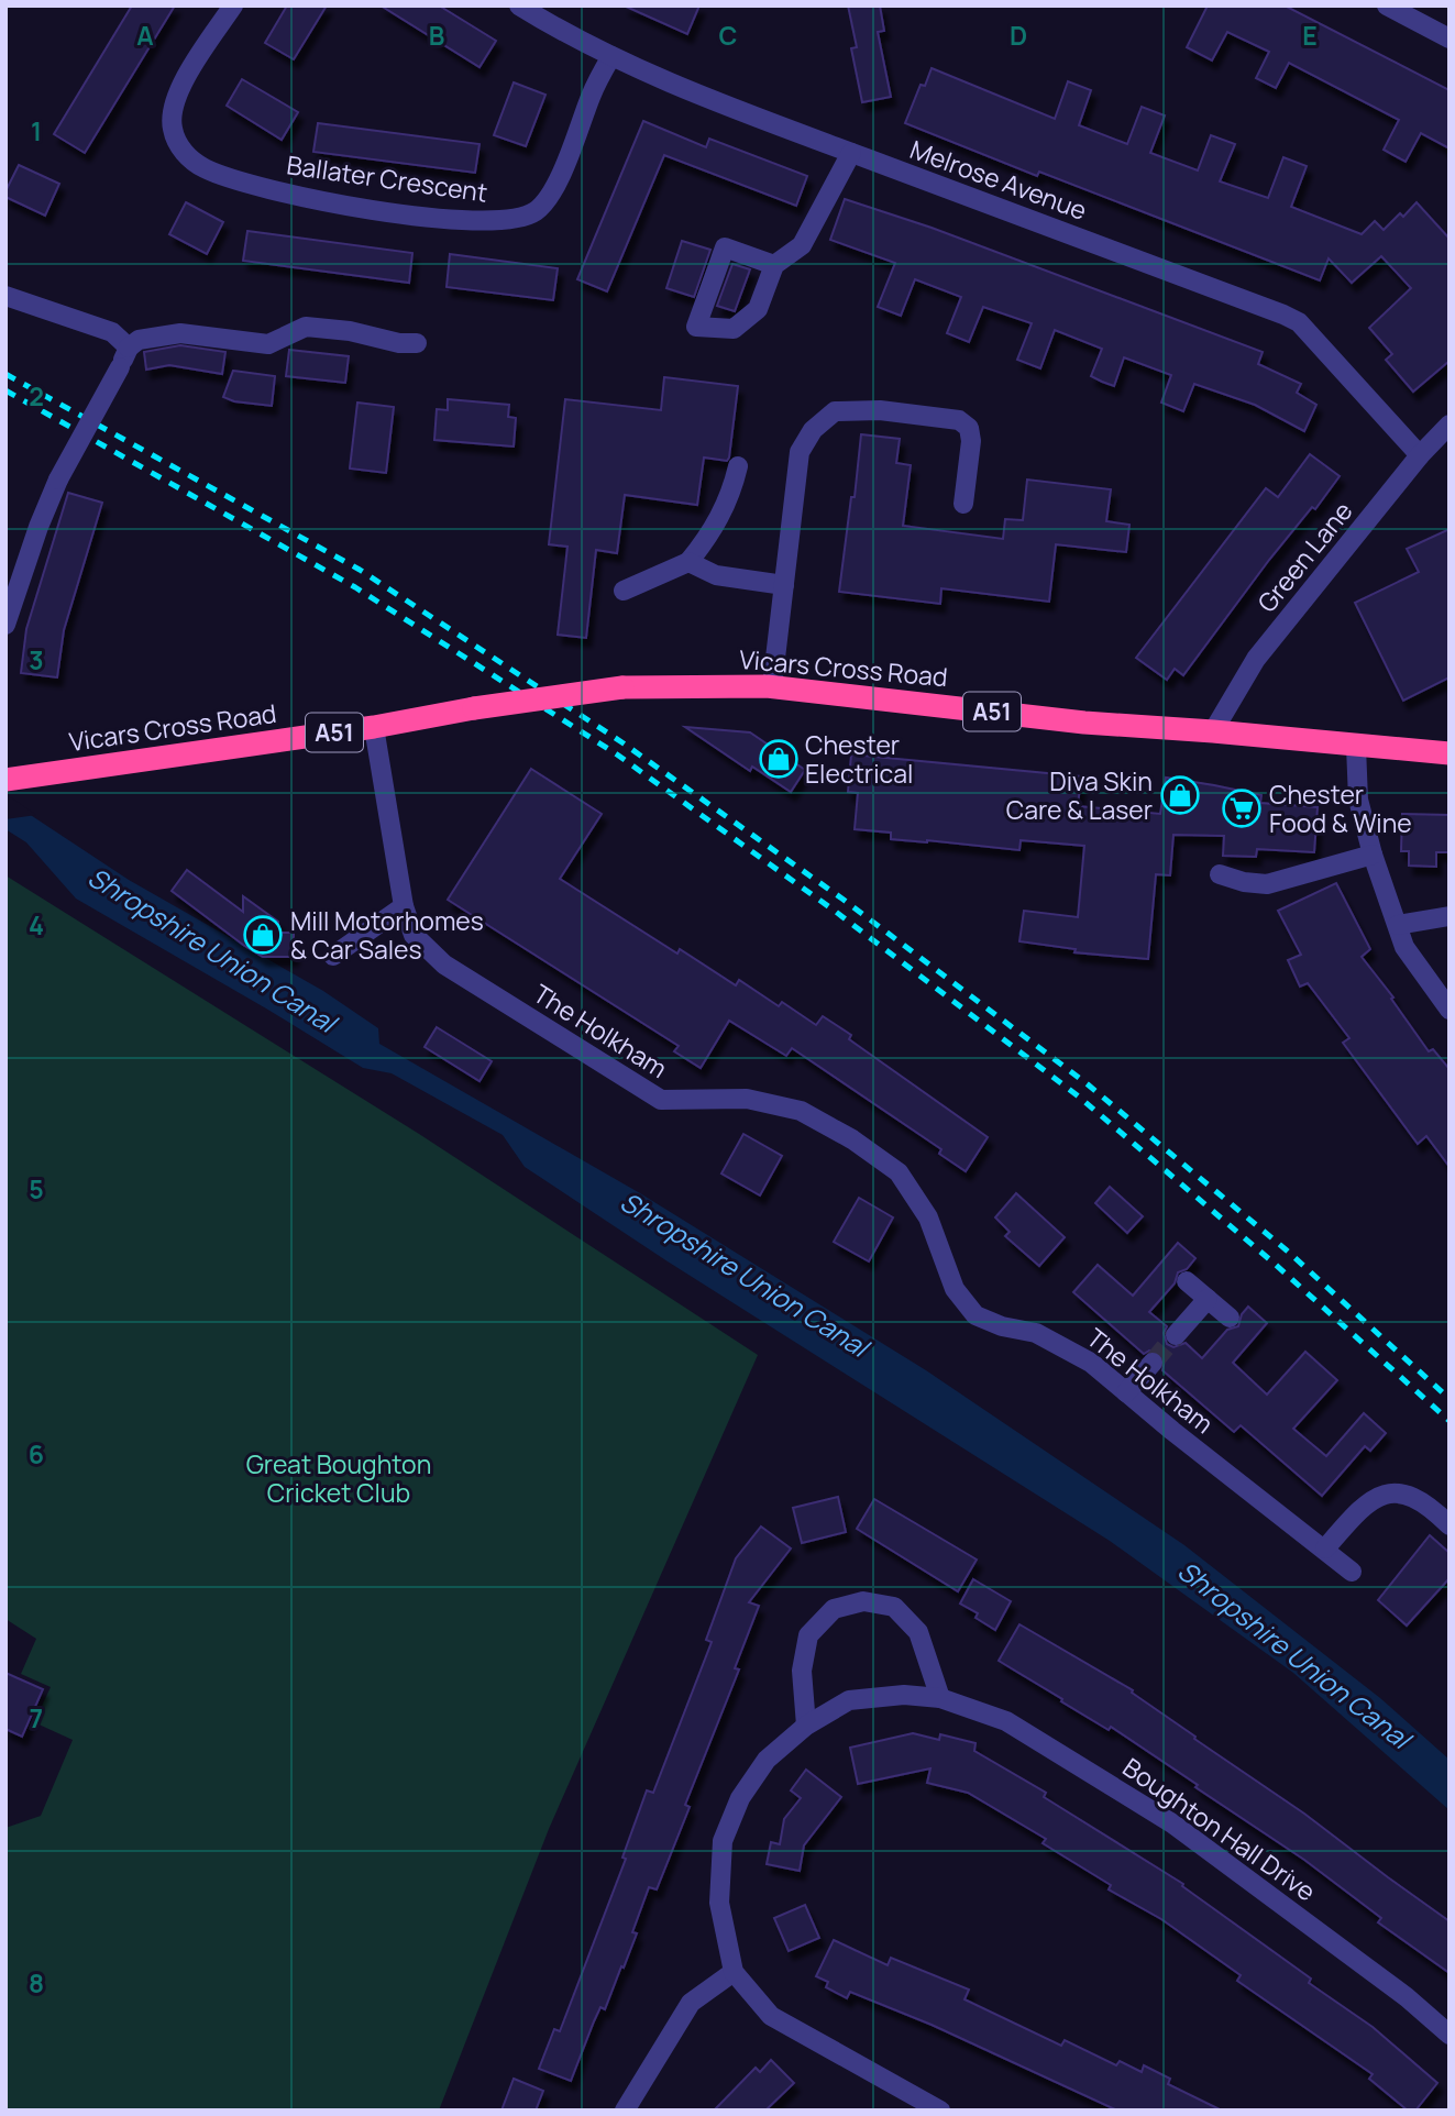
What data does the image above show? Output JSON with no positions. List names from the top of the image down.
{
  "streets": {
    "highway": ["Vicars Cross Road", "A51"],
    "street": [
      "Ballater Crescent",
      "Melrose Avenue",
      "Green Lane",
      "The Holkham",
      "Boughton Hall Drive"
    ]
  },
  "crossings": [
    ["Ballater Crescent", "Melrose Avenue"],
    ["Melrose Avenue", "Green Lane"],
    ["Green Lane", "Vicars Cross Road"],
    ["Vicars Cross Road", "The Holkham"]
  ],
  "water": ["Shropshire Union Canal"],
  "parks": ["Great Boughton Cricket Club"],
  "places": {
    "shop": ["Chester Electrical", "Diva Skin Care & Laser", "Mill Motorhomes & Car Sales"],
    "supermarket": ["Chester Food & Wine"]
  },
  "grid": {
    "columns": [
      "A",
      "B",
      "C",
      "D",
      "E"
    ],
    "rows": [
      "1",
      "2",
      "3",
      "4",
      "5",
      "6",
      "7",
      "8"
    ]
  }
}
